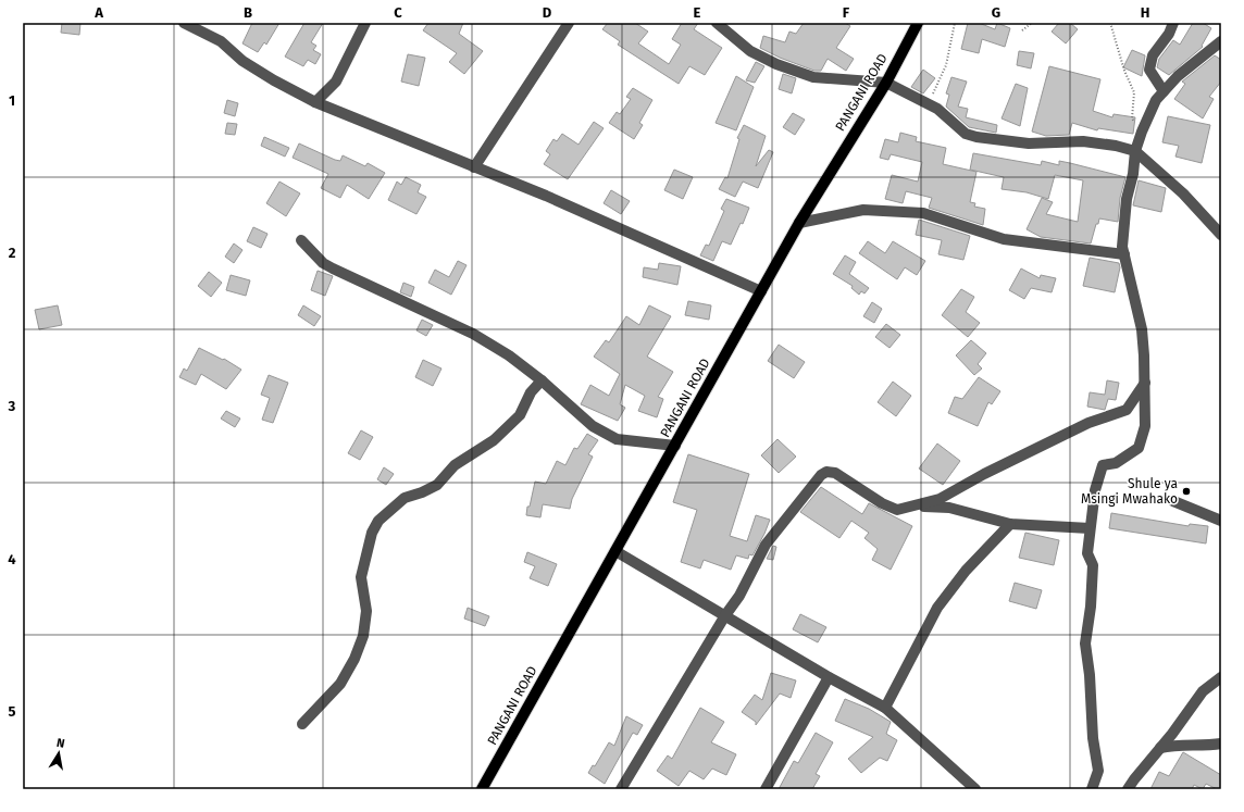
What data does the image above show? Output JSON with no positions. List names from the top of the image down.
{
  "streets": {
    "main road": ["PANGANI ROAD"]
  },
  "places": ["Shule ya Msingi Mwahako"],
  "north": "top",
  "grid": {
    "columns": [
      "A",
      "B",
      "C",
      "D",
      "E",
      "F",
      "G",
      "H"
    ],
    "rows": [
      "1",
      "2",
      "3",
      "4",
      "5"
    ]
  }
}
